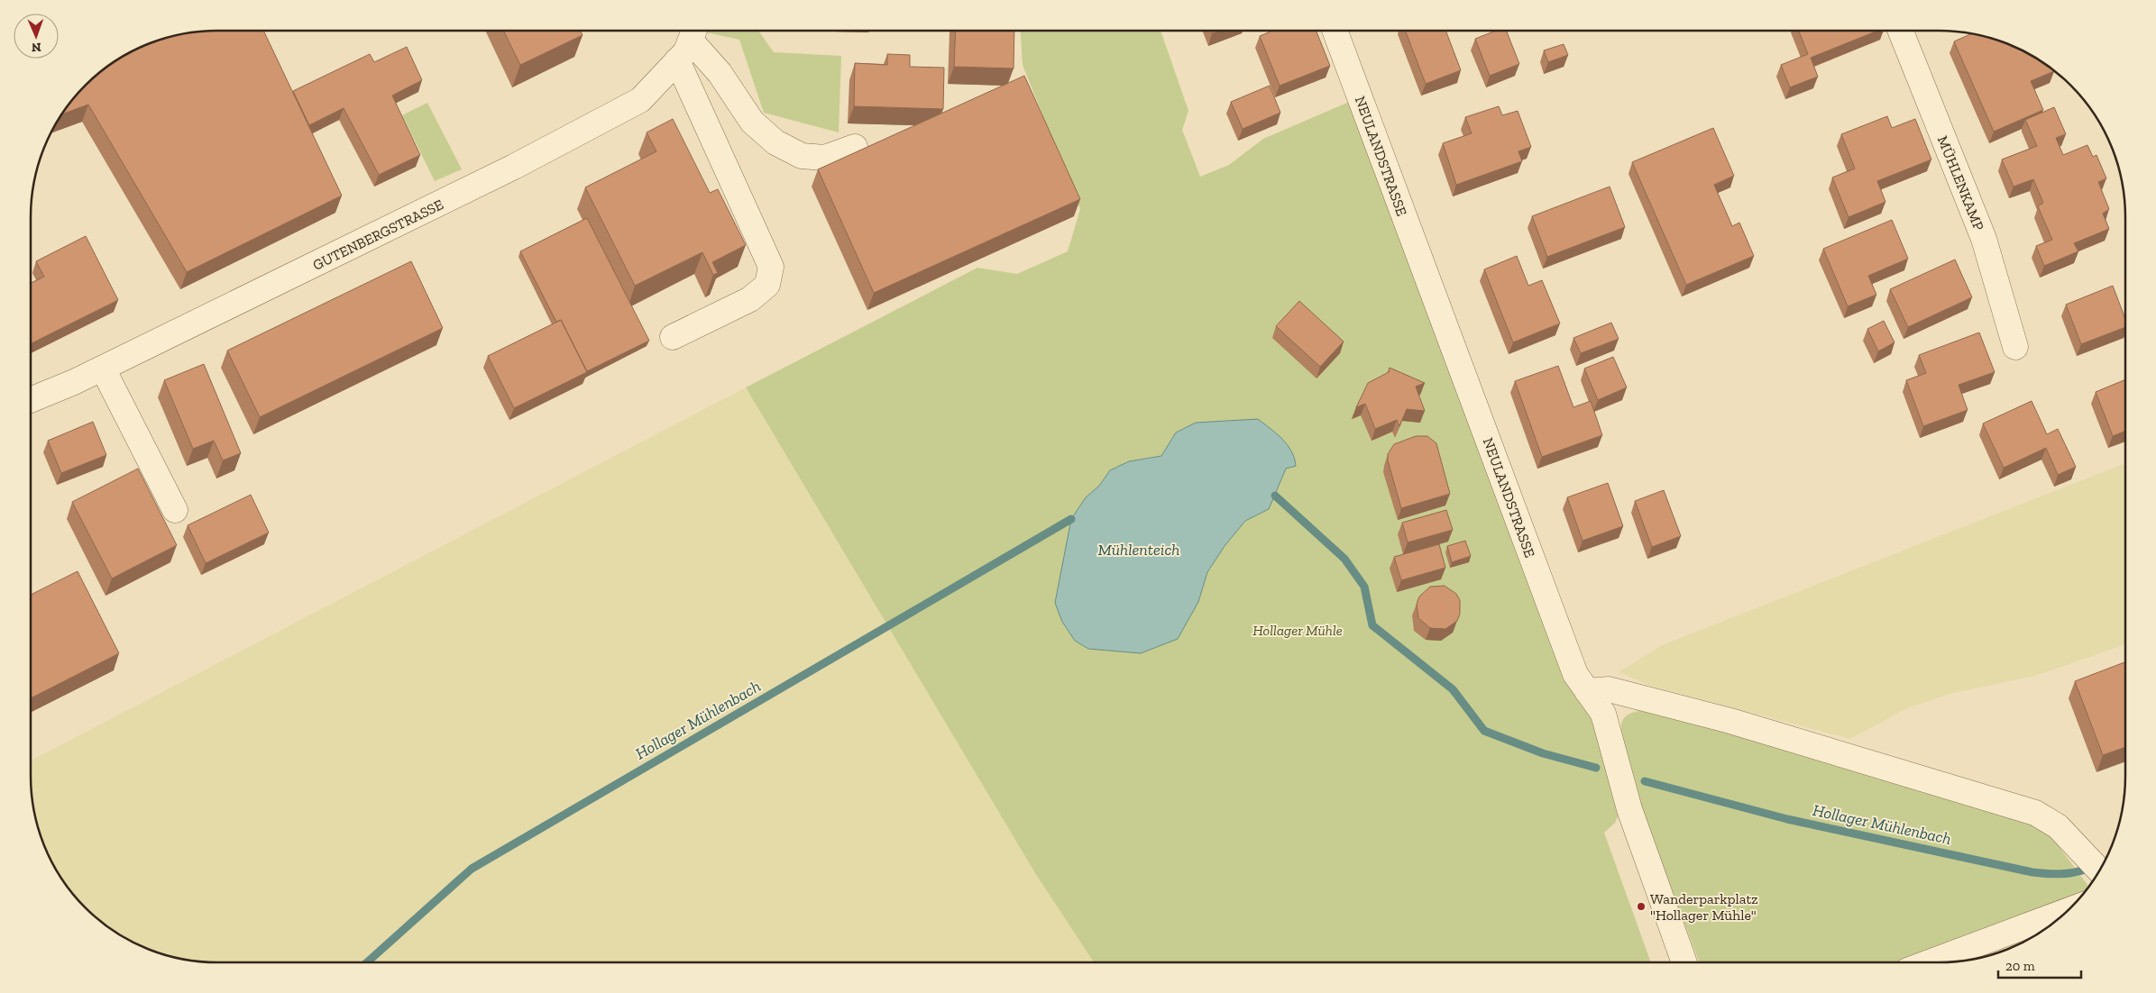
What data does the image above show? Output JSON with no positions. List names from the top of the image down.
{
  "streets": {
    "street": ["NEULANDSTRASSE", "MÜHLENKAMP", "GUTENBERGSTRASSE"]
  },
  "water": ["Mühlenteich", "Hollager Mühlenbach"],
  "parks": ["Hollager Mühle"],
  "places": ["Wanderparkplatz \"Hollager Mühle\""],
  "scale_bar": "20 m",
  "north": "bottom"
}
